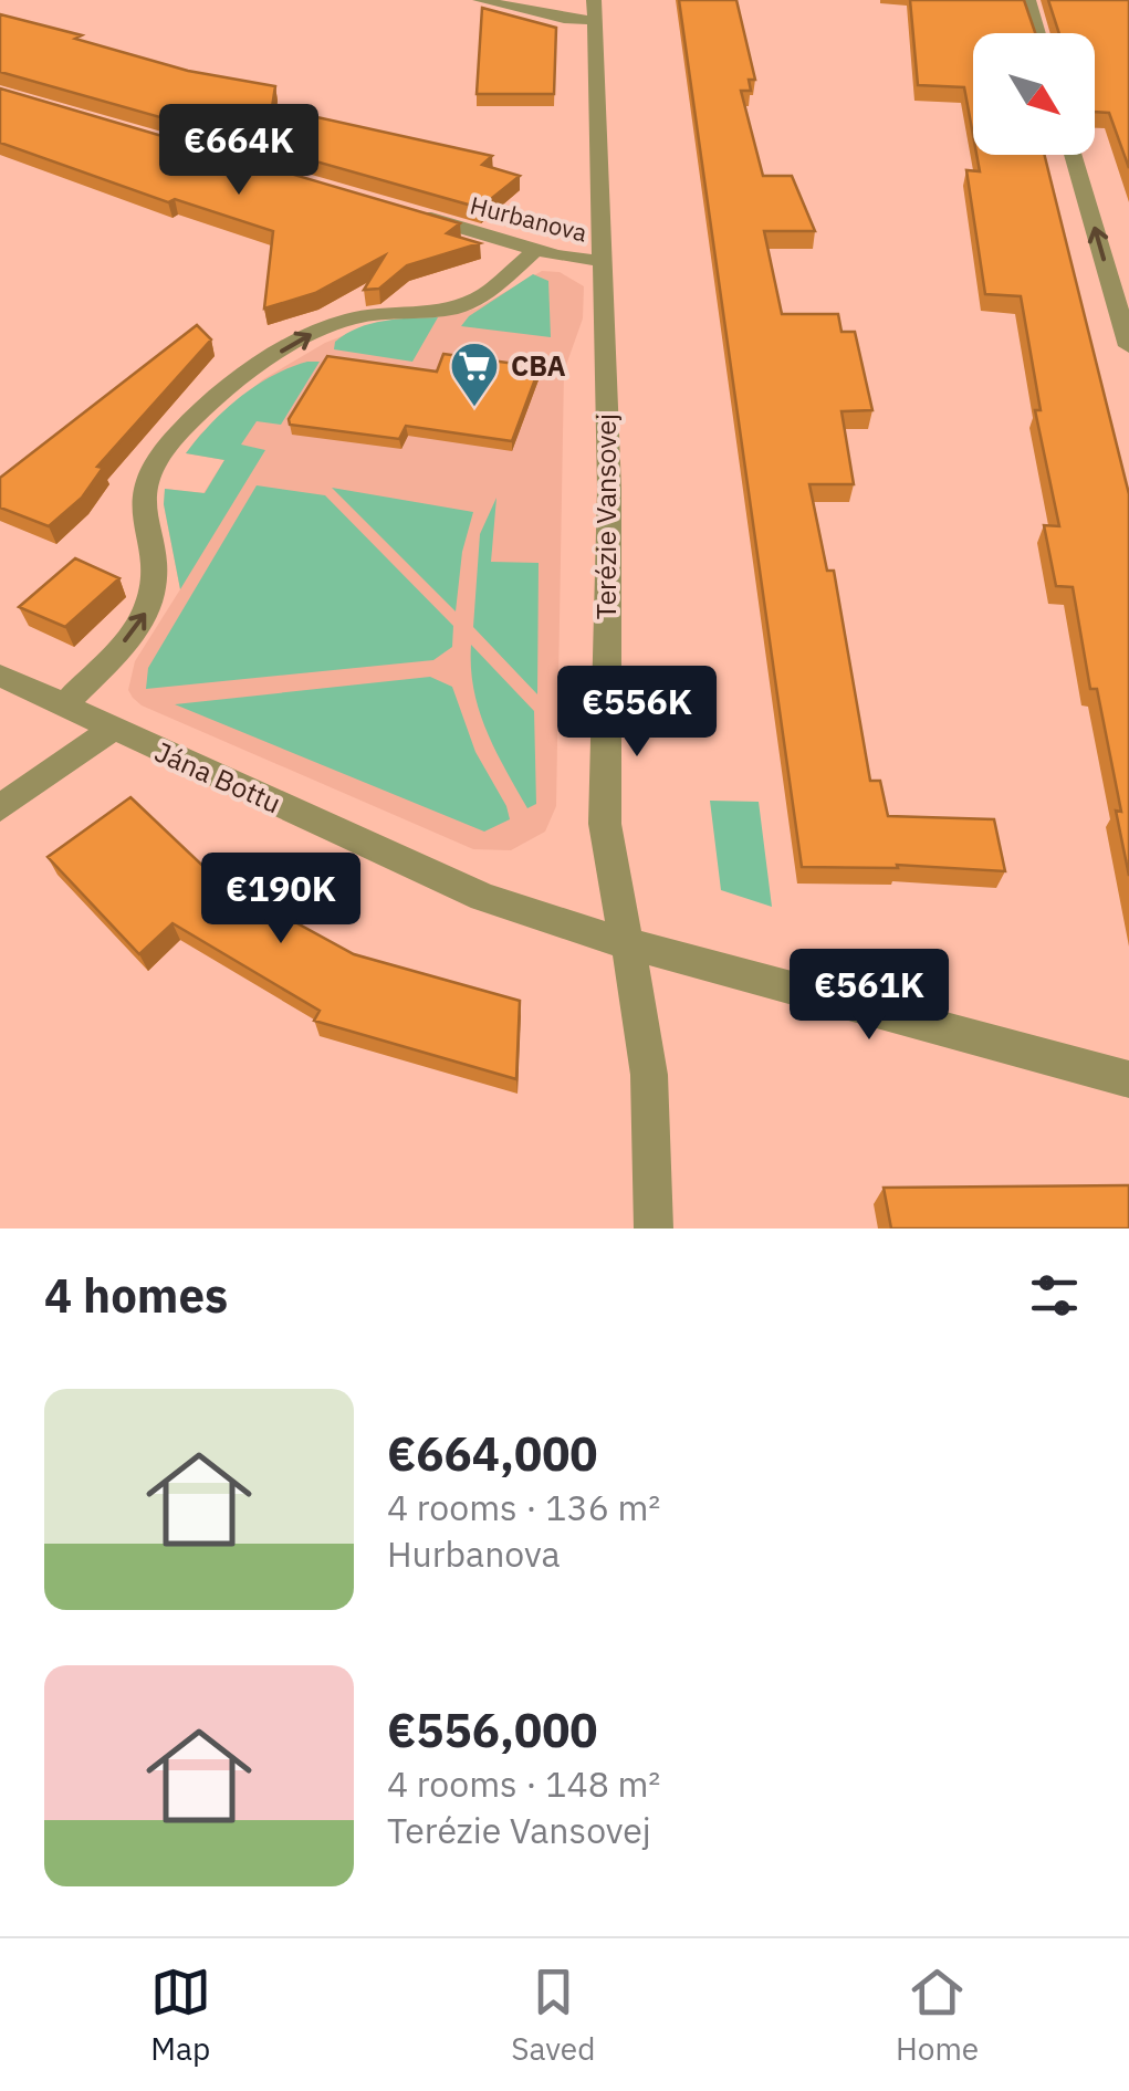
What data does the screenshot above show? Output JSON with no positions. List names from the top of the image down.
{
  "streets": {
    "street": ["Hurbanova", "Terézie Vansovej", "Jána Bottu"]
  },
  "crossings": [
    ["Hurbanova", "Terézie Vansovej"],
    ["Terézie Vansovej", "Jána Bottu"]
  ],
  "places": {
    "supermarket": ["CBA"]
  },
  "north": "bottom right",
  "page": {
    "price": [
      "€664K",
      "€556K",
      "€190K",
      "€561K"
    ],
    "heading": "4 homes",
    "list": [
      {
        "name": "€664,000",
        "note": "4 rooms · 136 m² · Hurbanova"
      },
      {
        "name": "€556,000",
        "note": "4 rooms · 148 m² · Terézie Vansovej"
      }
    ],
    "tabs": ["Map", "Saved", "Home"]
  }
}
